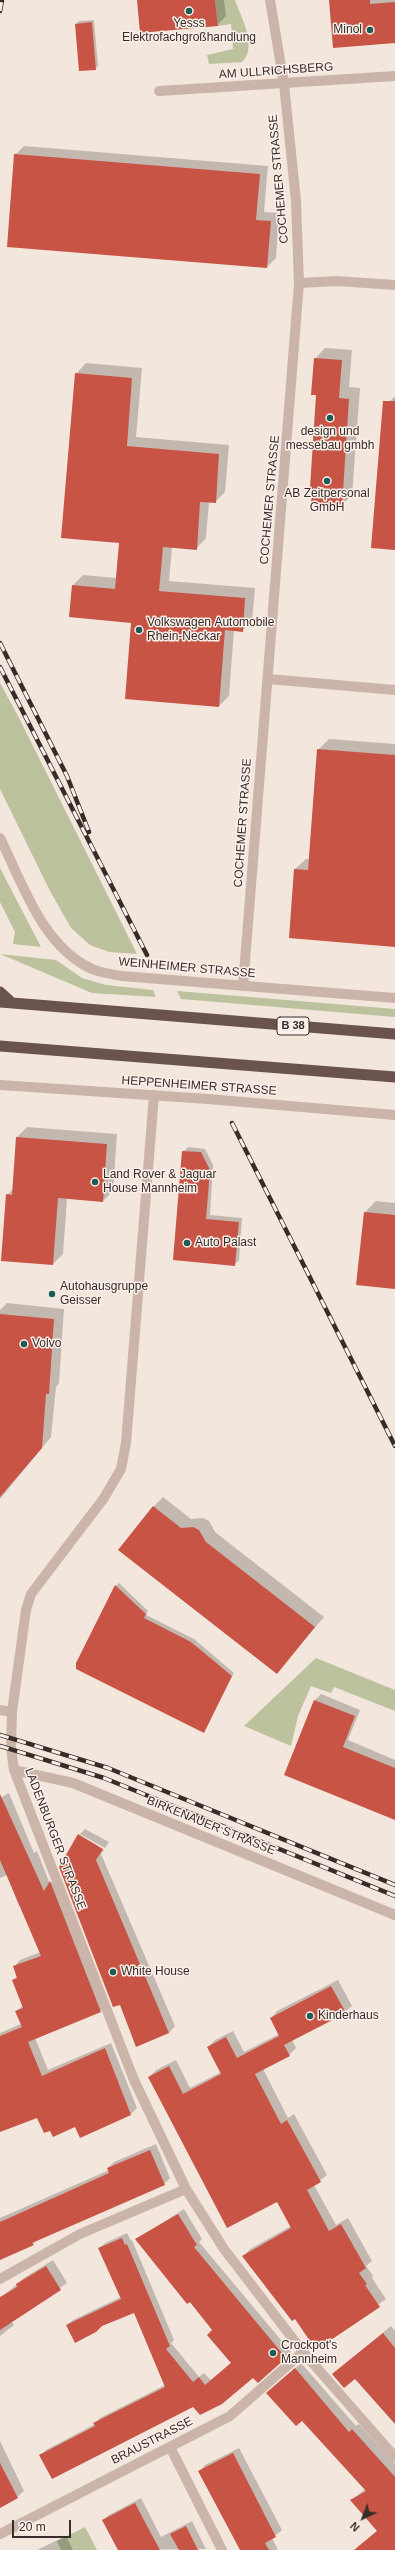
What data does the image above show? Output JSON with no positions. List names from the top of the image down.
{
  "streets": {
    "highway": ["B 38"],
    "street": [
      "AM ULLRICHSBERG",
      "COCHEMER STRASSE",
      "WEINHEIMER STRASSE",
      "HEPPENHEIMER STRASSE",
      "BIRKENAUER STRASSE",
      "LADENBURGER STRASSE",
      "BRAUSTRASSE"
    ]
  },
  "crossings": [
    ["AM ULLRICHSBERG", "COCHEMER STRASSE"],
    ["COCHEMER STRASSE", "WEINHEIMER STRASSE"],
    ["HEPPENHEIMER STRASSE", "LADENBURGER STRASSE"],
    ["BIRKENAUER STRASSE", "LADENBURGER STRASSE"],
    ["LADENBURGER STRASSE", "BRAUSTRASSE"]
  ],
  "places": [
    "Yesss Elektrofachgroßhandlung",
    "Minol",
    "design und messebau gmbh",
    "AB Zeitpersonal GmbH",
    "Volkswagen Automobile Rhein-Neckar",
    "Land Rover & Jaguar House Mannheim",
    "Auto Palast",
    "Autohausgruppe Geisser",
    "Volvo",
    "White House",
    "Kinderhaus",
    "Crockpot's Mannheim"
  ],
  "scale_bar": "20 m",
  "north": "bottom left"
}
